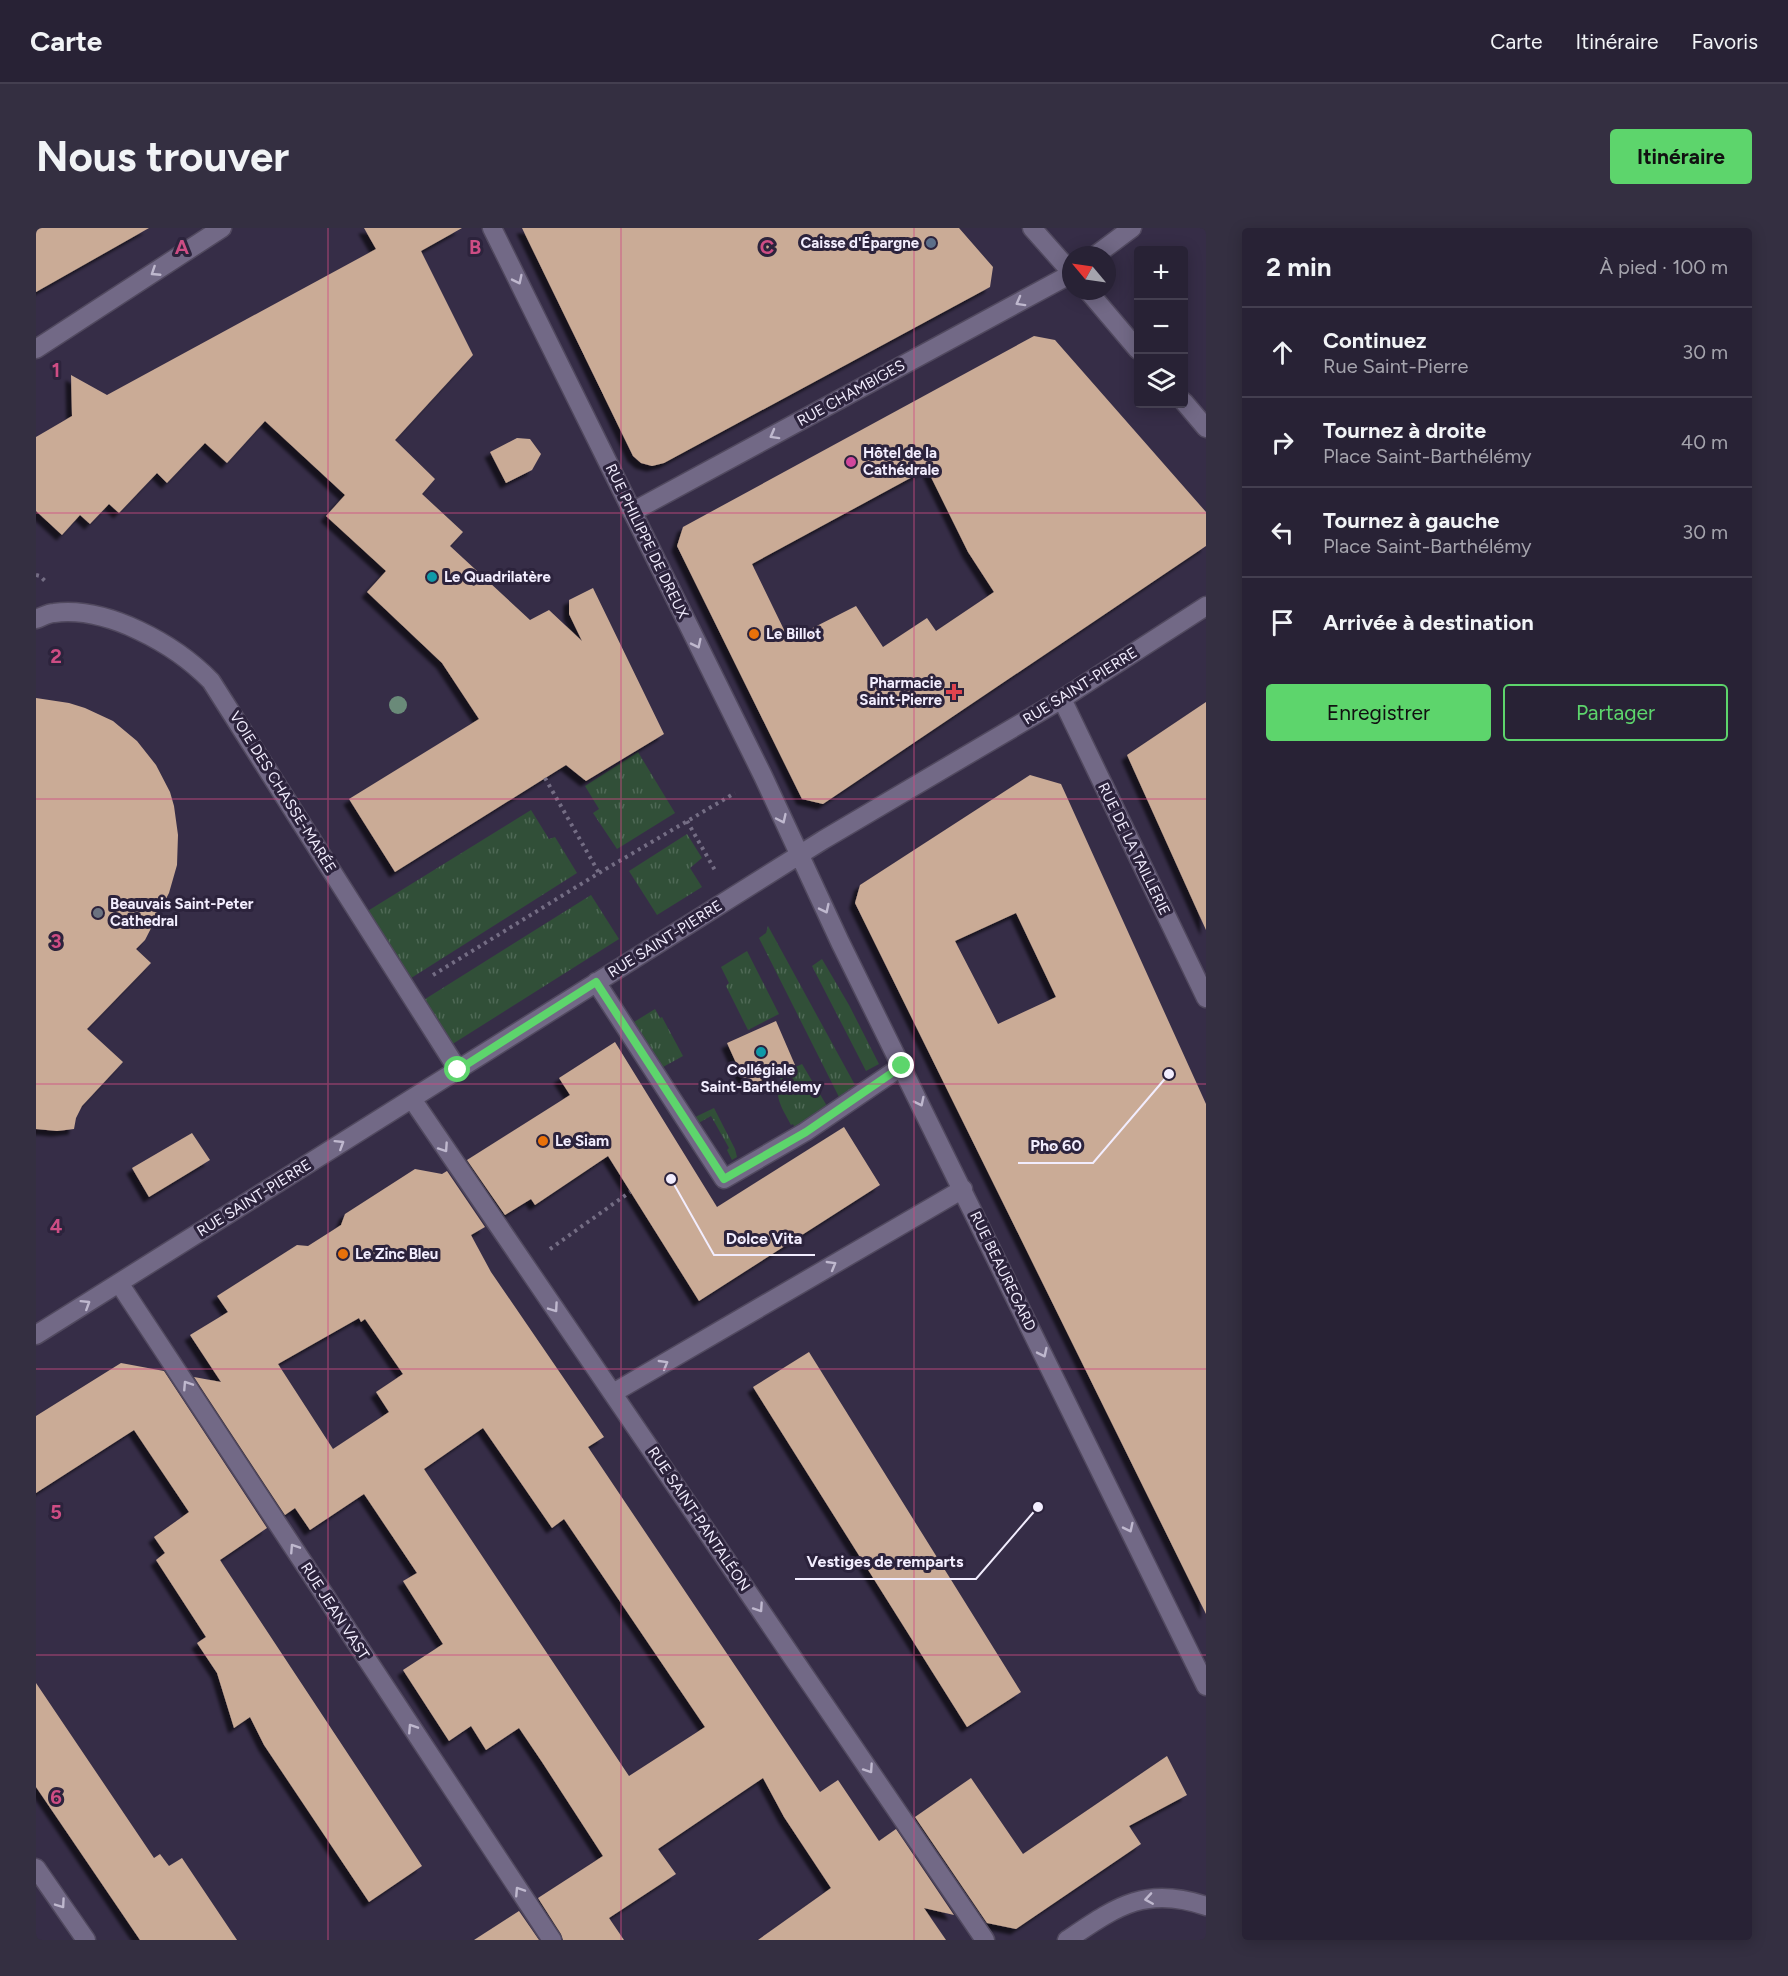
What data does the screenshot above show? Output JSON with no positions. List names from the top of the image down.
{
  "streets": {
    "street": [
      "RUE CHAMBIGES",
      "RUE PHILIPPE DE DREUX",
      "RUE SAINT-PIERRE",
      "VOIE DES CHASSE-MARÉE",
      "RUE DE LA TAILLERIE",
      "RUE BEAUREGARD",
      "RUE SAINT-PANTALÉON",
      "RUE JEAN VAST"
    ]
  },
  "crossings": [
    ["RUE CHAMBIGES", "RUE PHILIPPE DE DREUX"],
    ["RUE PHILIPPE DE DREUX", "RUE SAINT-PIERRE"],
    ["RUE PHILIPPE DE DREUX", "RUE BEAUREGARD"],
    ["RUE SAINT-PIERRE", "VOIE DES CHASSE-MARÉE"],
    ["RUE SAINT-PIERRE", "RUE DE LA TAILLERIE"],
    ["RUE SAINT-PIERRE", "RUE BEAUREGARD"],
    ["RUE SAINT-PIERRE", "RUE SAINT-PANTALÉON"],
    ["RUE SAINT-PIERRE", "RUE JEAN VAST"]
  ],
  "one_way": [
    "RUE CHAMBIGES",
    "RUE PHILIPPE DE DREUX",
    "RUE BEAUREGARD",
    "RUE SAINT-PANTALÉON",
    "RUE JEAN VAST"
  ],
  "places": {
    "other": [
      "Caisse d'Épargne",
      "Hôtel de la Cathédrale",
      "Le Quadrilatère",
      "Le Billot",
      "Beauvais Saint-Peter Cathedral",
      "Collégiale Saint-Barthélemy",
      "Pho 60",
      "Le Siam",
      "Dolce Vita",
      "Le Zinc Bleu",
      "Vestiges de remparts"
    ],
    "health": ["Pharmacie Saint-Pierre"]
  },
  "north": "top left",
  "page": {
    "header": "Carte",
    "nav": ["Carte", "Itinéraire", "Favoris"],
    "buttons": [
      "Itinéraire",
      ["Enregistrer", "Partager"]
    ],
    "title": "Nous trouver",
    "heading": ["2 min", "À pied · 100 m"],
    "map_buttons": ["+", "−"],
    "list": [
      ["Continuez", "Rue Saint-Pierre", "30 m"],
      ["Tournez à droite", "Place Saint-Barthélémy", "40 m"],
      ["Tournez à gauche", "Place Saint-Barthélémy", "30 m"],
      "Arrivée à destination"
    ]
  },
  "grid": {
    "columns": ["A", "B", "C"],
    "rows": [
      "1",
      "2",
      "3",
      "4",
      "5",
      "6"
    ]
  }
}
